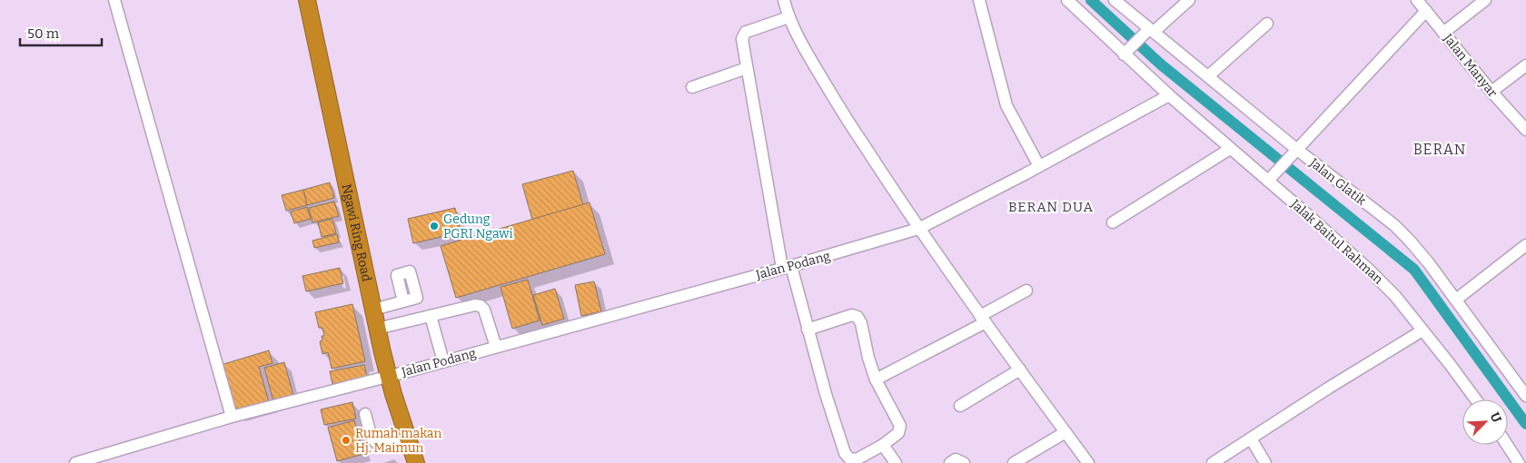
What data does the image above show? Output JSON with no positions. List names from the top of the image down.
{
  "streets": {
    "highway": ["Ngawi Ring Road"],
    "street": [
      "Jalan Manyar",
      "Jalan Glatik",
      "Jalak Baitul Rahman",
      "Jalan Podang"
    ]
  },
  "crossings": [
    ["Ngawi Ring Road", "Jalan Podang"],
    ["Jalak Baitul Rahman", "Jalan Podang"]
  ],
  "districts": ["BERAN", "BERAN DUA"],
  "places": ["Gedung PGRI Ngawi", "Rumah makan Hj. Maimun"],
  "scale_bar": "50 m",
  "north": "top right"
}
